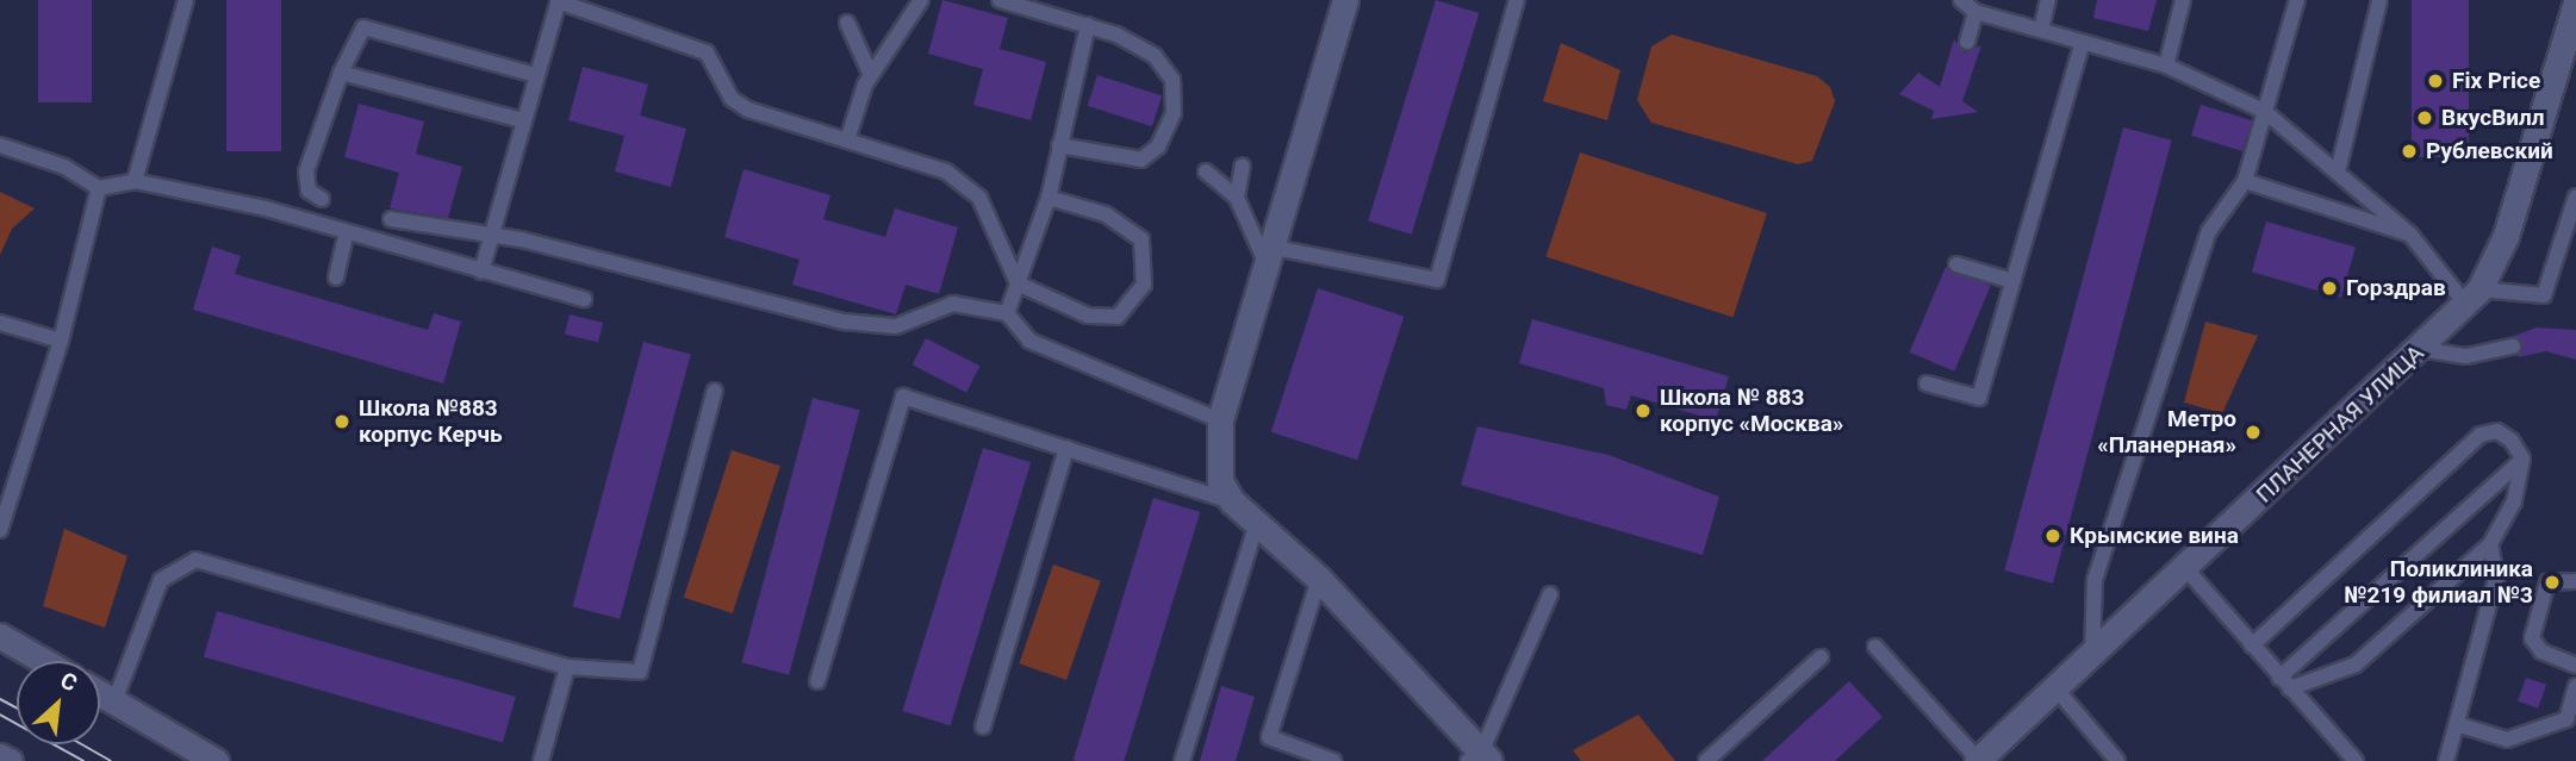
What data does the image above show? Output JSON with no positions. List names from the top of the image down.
{
  "streets": {
    "main road": ["ПЛАНЕРНАЯ УЛИЦА"]
  },
  "places": [
    "Fix Price",
    "ВкусВилл",
    "Рублевский",
    "Горздрав",
    "Школа № 883 корпус «Москва»",
    "Школа №883 корпус Керчь",
    "Метро «Планерная»",
    "Крымские вина",
    "Поликлиника №219 филиал №3"
  ],
  "north": "top right"
}
